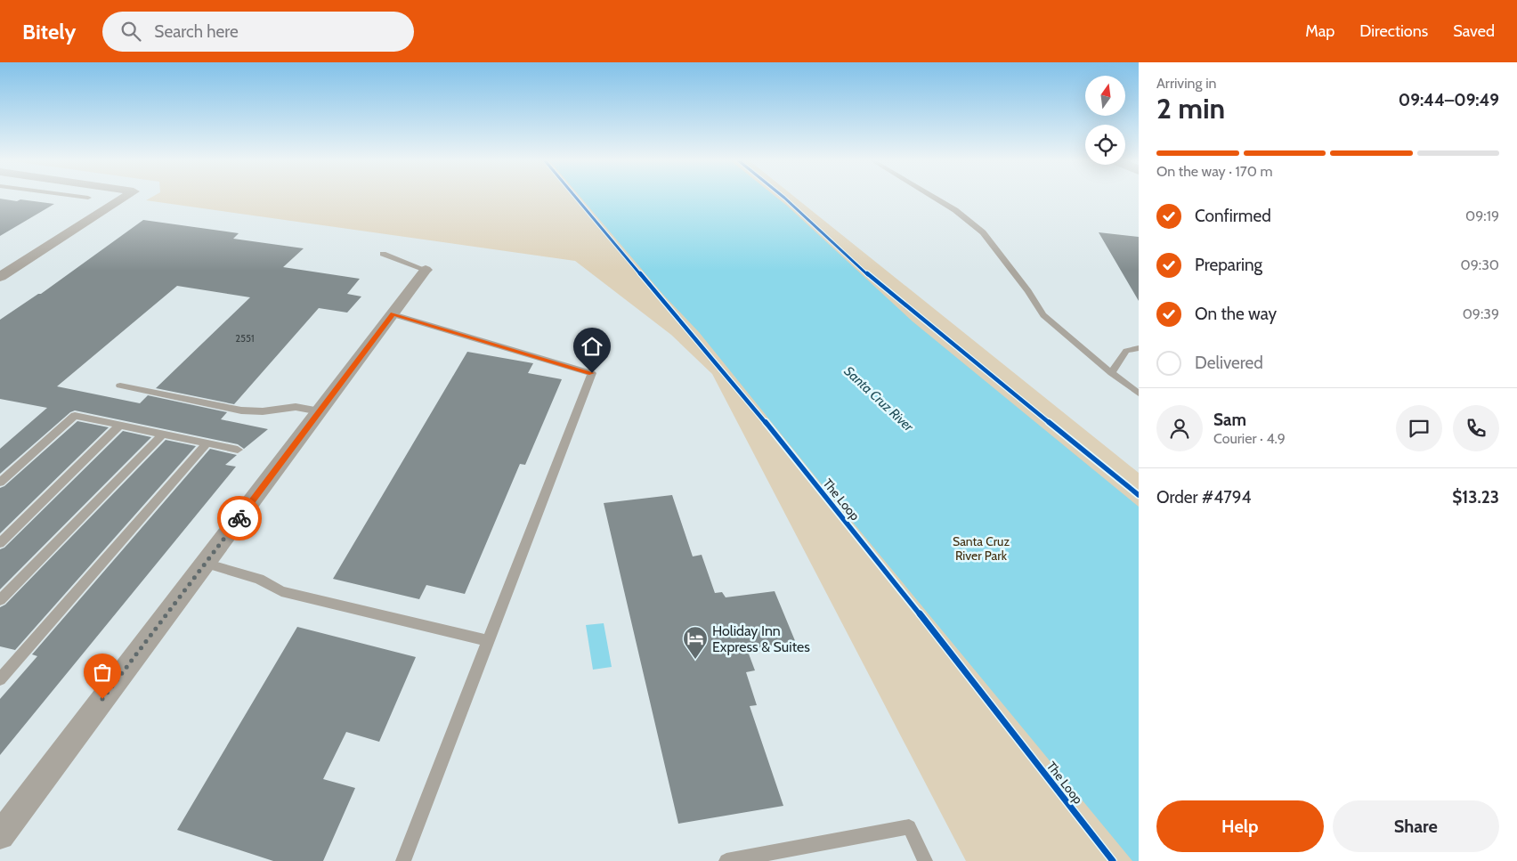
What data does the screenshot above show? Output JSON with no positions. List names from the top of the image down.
{
  "streets": {
    "cycle path": ["The Loop"]
  },
  "water": ["Santa Cruz River"],
  "parks": ["Santa Cruz River Park"],
  "places": {
    "hotel": ["Holiday Inn Express & Suites"]
  },
  "house_numbers": ["2551"],
  "north": "top",
  "page": {
    "header": "Bitely",
    "search": "Search here",
    "nav": ["Map", "Directions", "Saved"],
    "heading": ["2 min", "Arriving in", "09:44–09:49"],
    "panel": [
      "Sam",
      "Courier · 4.9",
      "Order #4794",
      "$13.23"
    ],
    "bar": "On the way · 170 m",
    "list": [
      ["Confirmed", "09:19"],
      ["Preparing", "09:30"],
      ["On the way", "09:39"],
      "Delivered"
    ],
    "buttons": ["Help", "Share"]
  }
}
